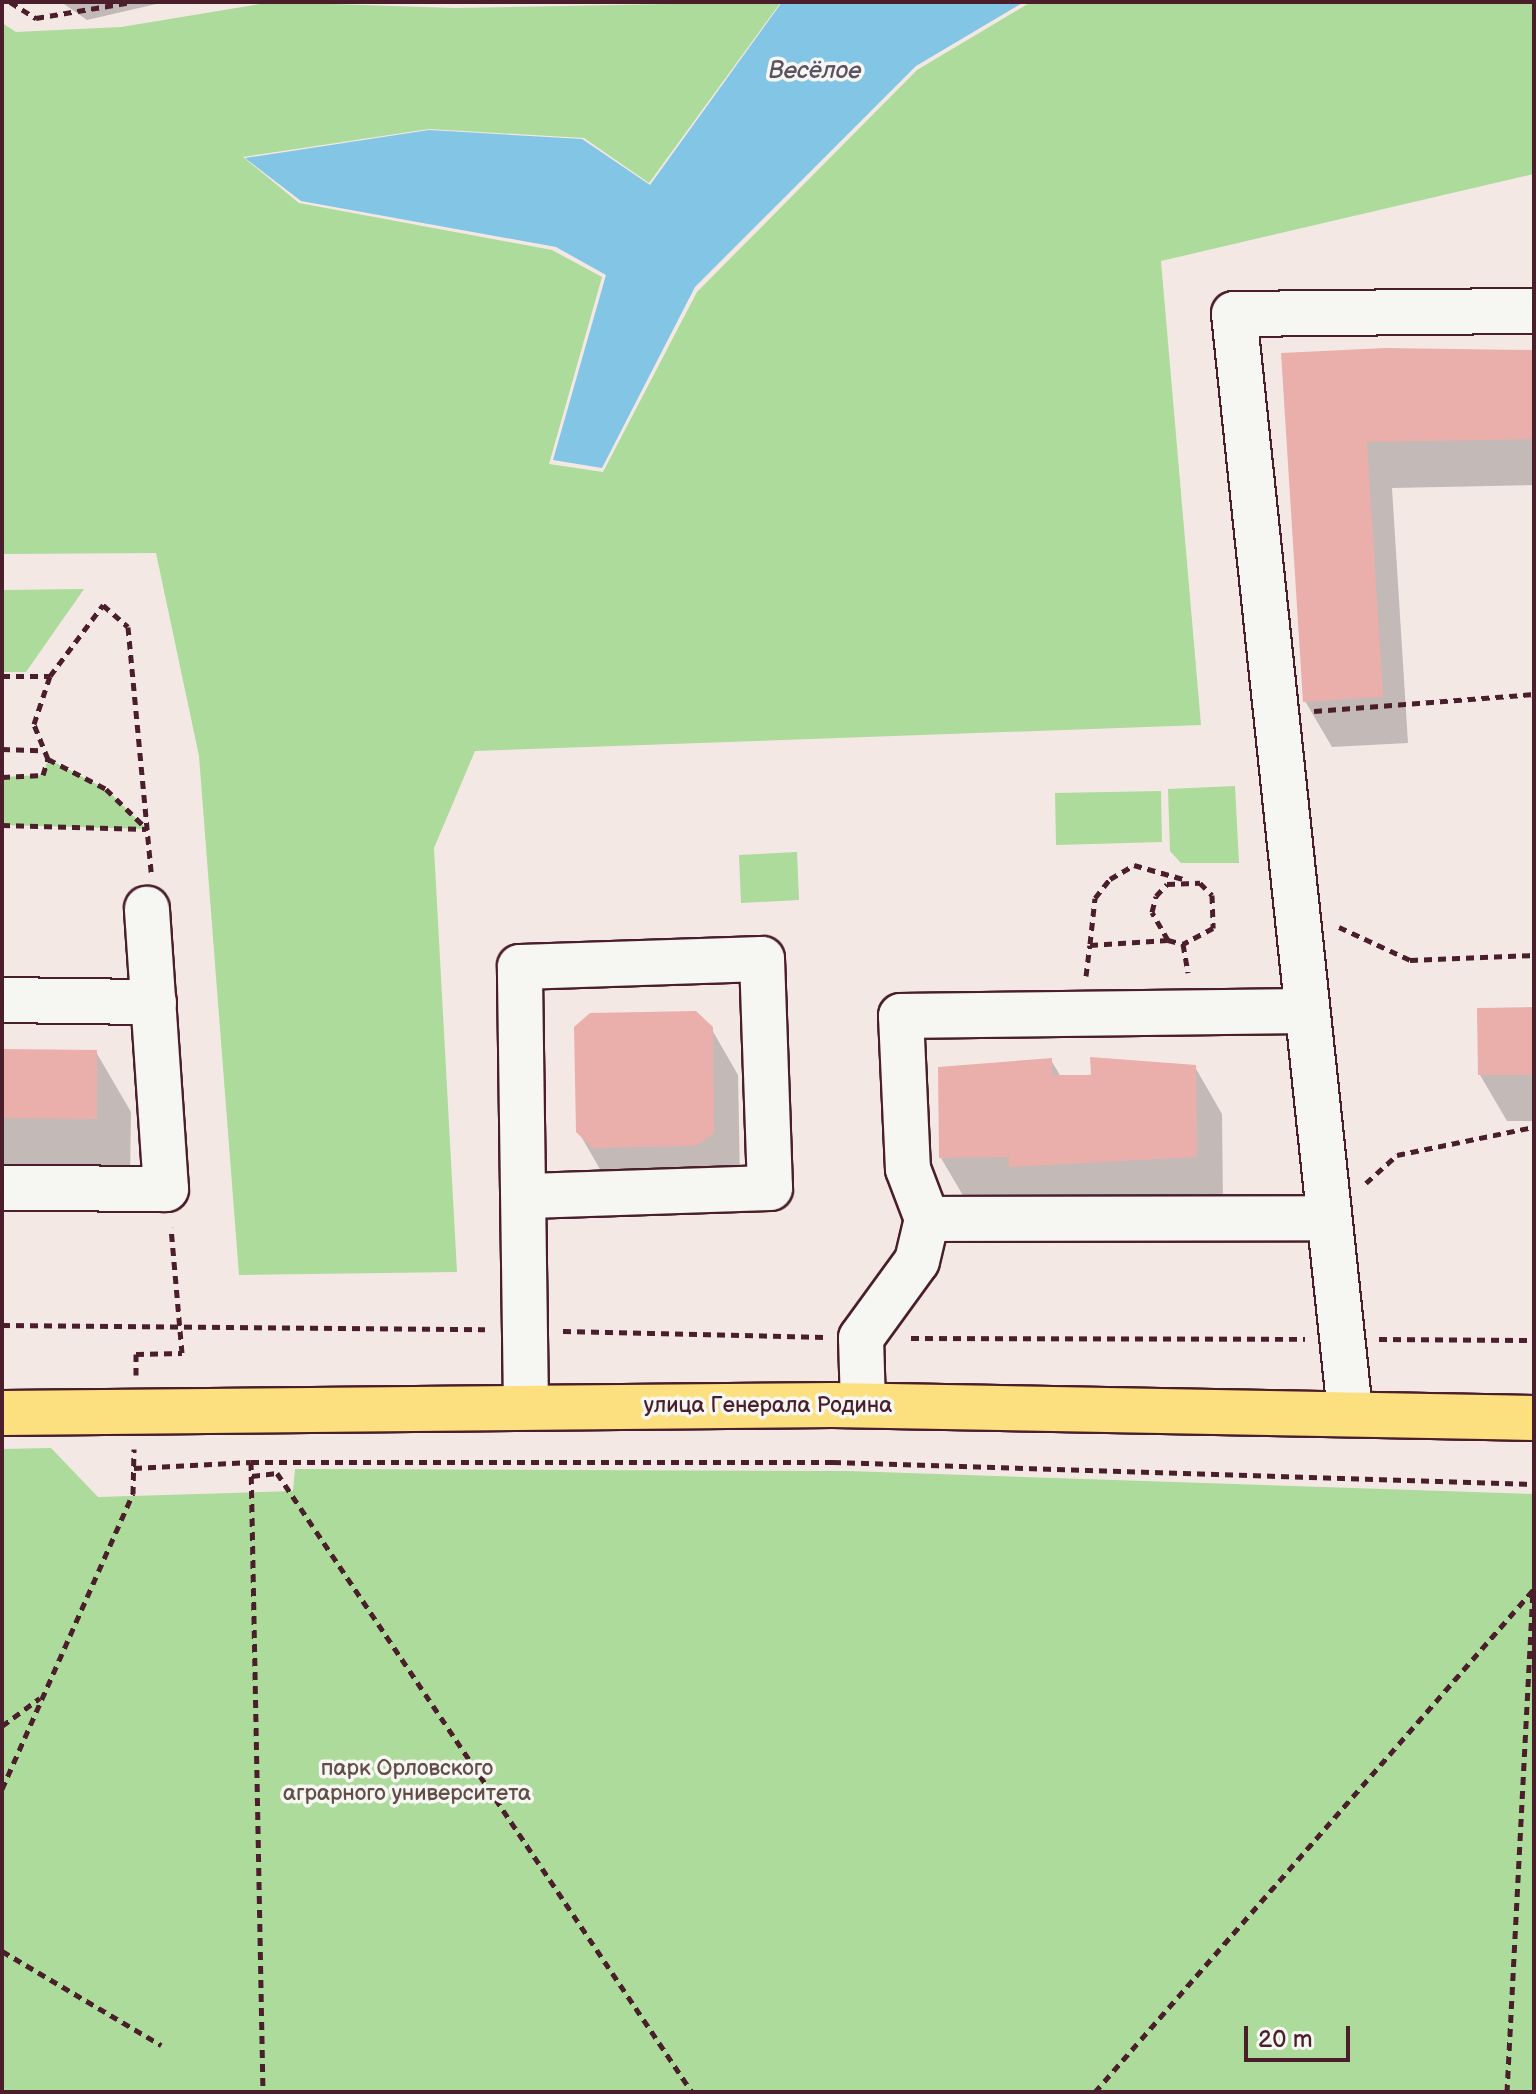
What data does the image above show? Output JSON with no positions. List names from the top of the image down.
{
  "streets": {
    "main road": ["улица Генерала Родина"]
  },
  "water": ["Весёлое"],
  "parks": ["парк Орловского аграрного университета"],
  "scale_bar": "20 m"
}
